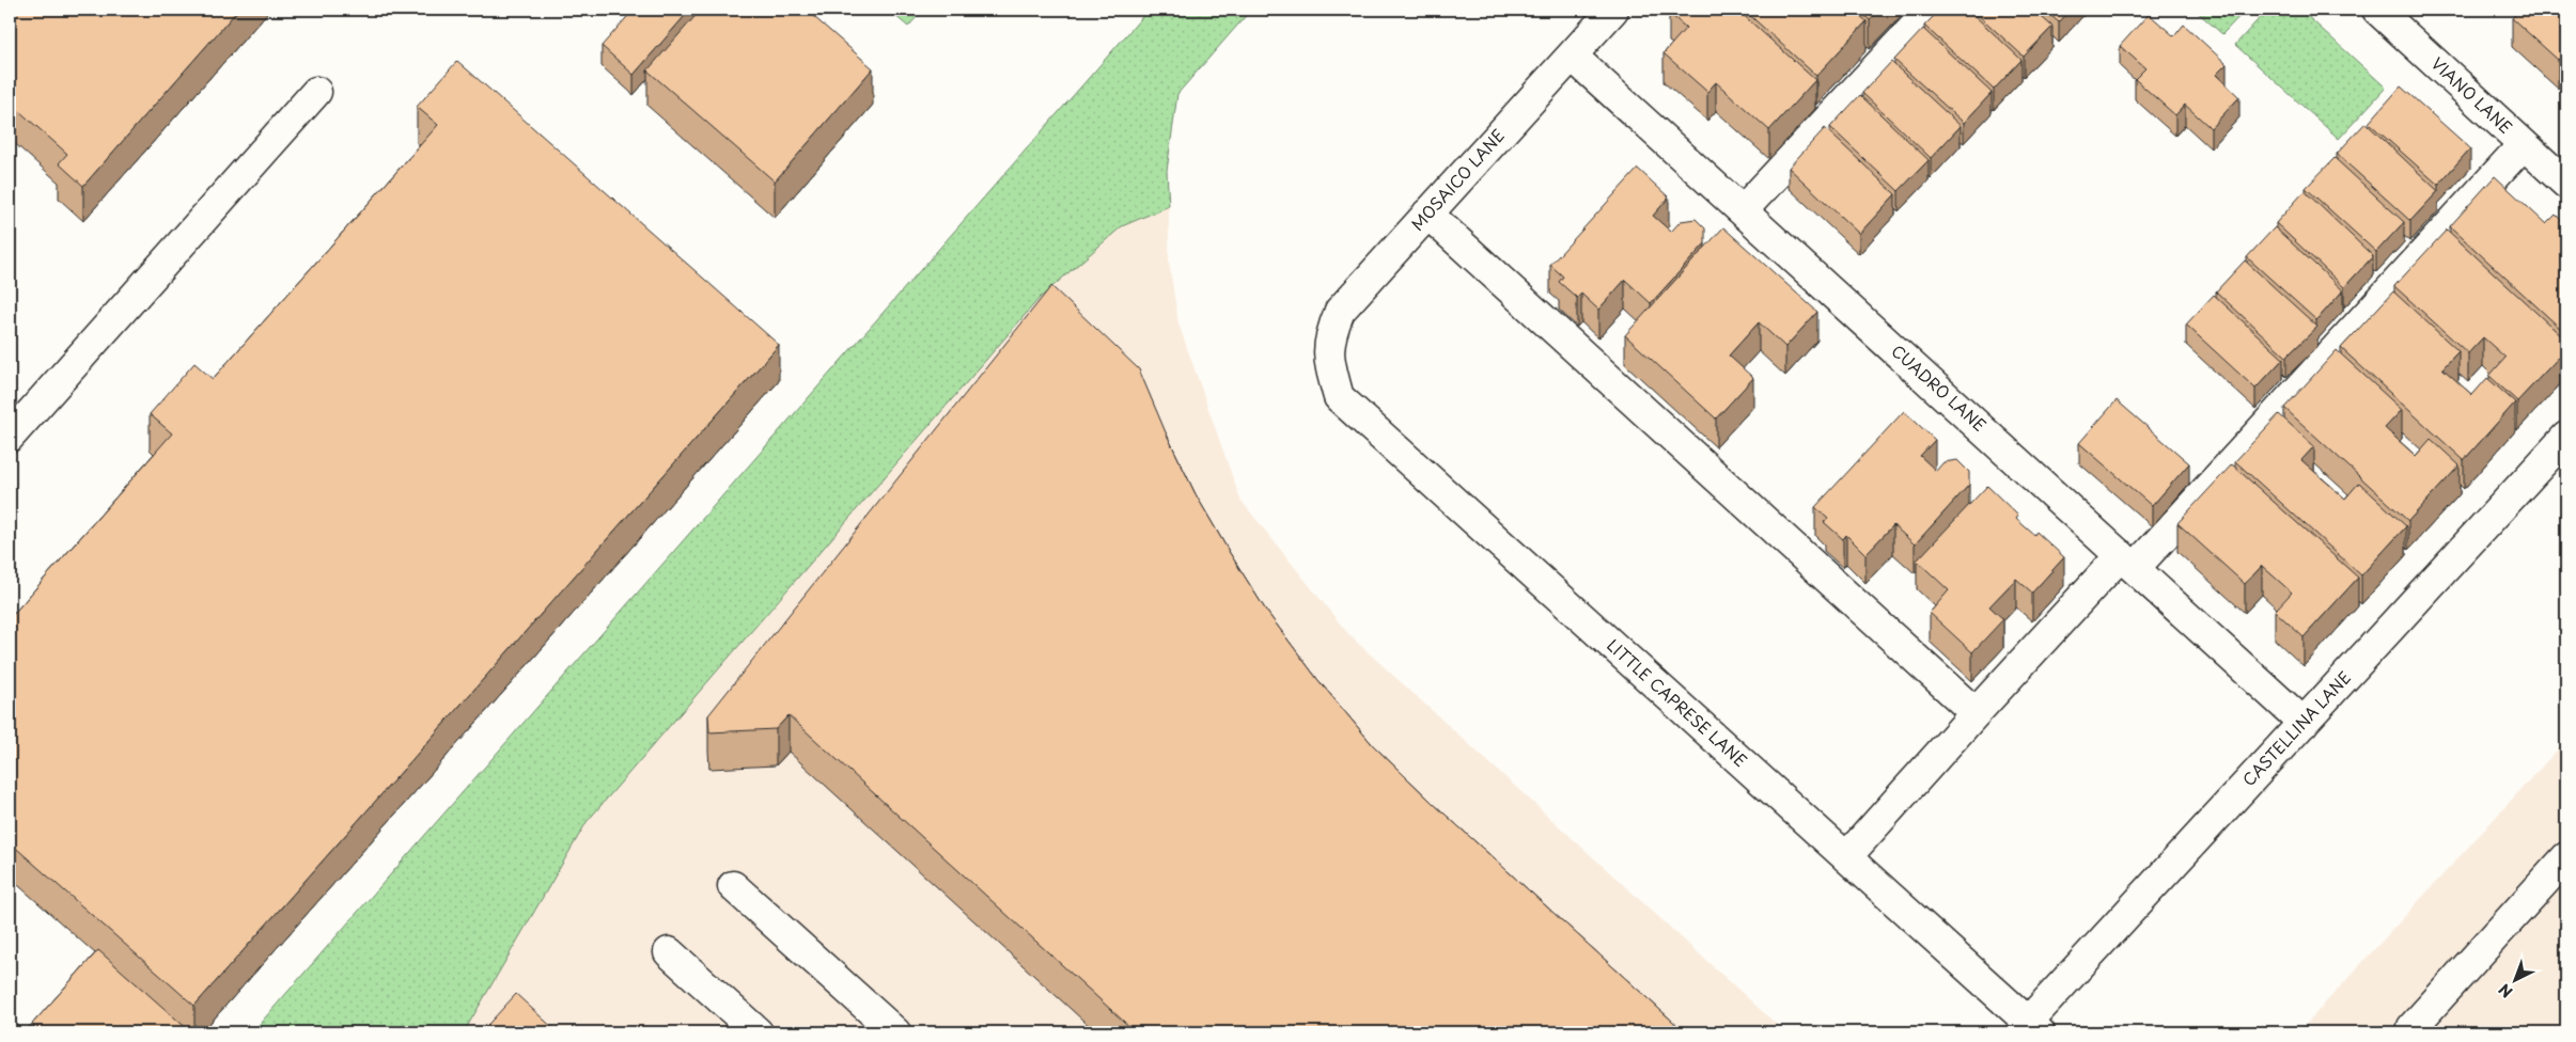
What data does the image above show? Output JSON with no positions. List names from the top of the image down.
{
  "streets": {
    "street": [
      "VIANO LANE",
      "MOSAICO LANE",
      "CUADRO LANE",
      "LITTLE CAPRESE LANE",
      "CASTELLINA LANE"
    ]
  },
  "crossings": [
    ["MOSAICO LANE", "CUADRO LANE"],
    ["MOSAICO LANE", "LITTLE CAPRESE LANE"],
    ["CUADRO LANE", "CASTELLINA LANE"],
    ["LITTLE CAPRESE LANE", "CASTELLINA LANE"]
  ],
  "north": "bottom left"
}
